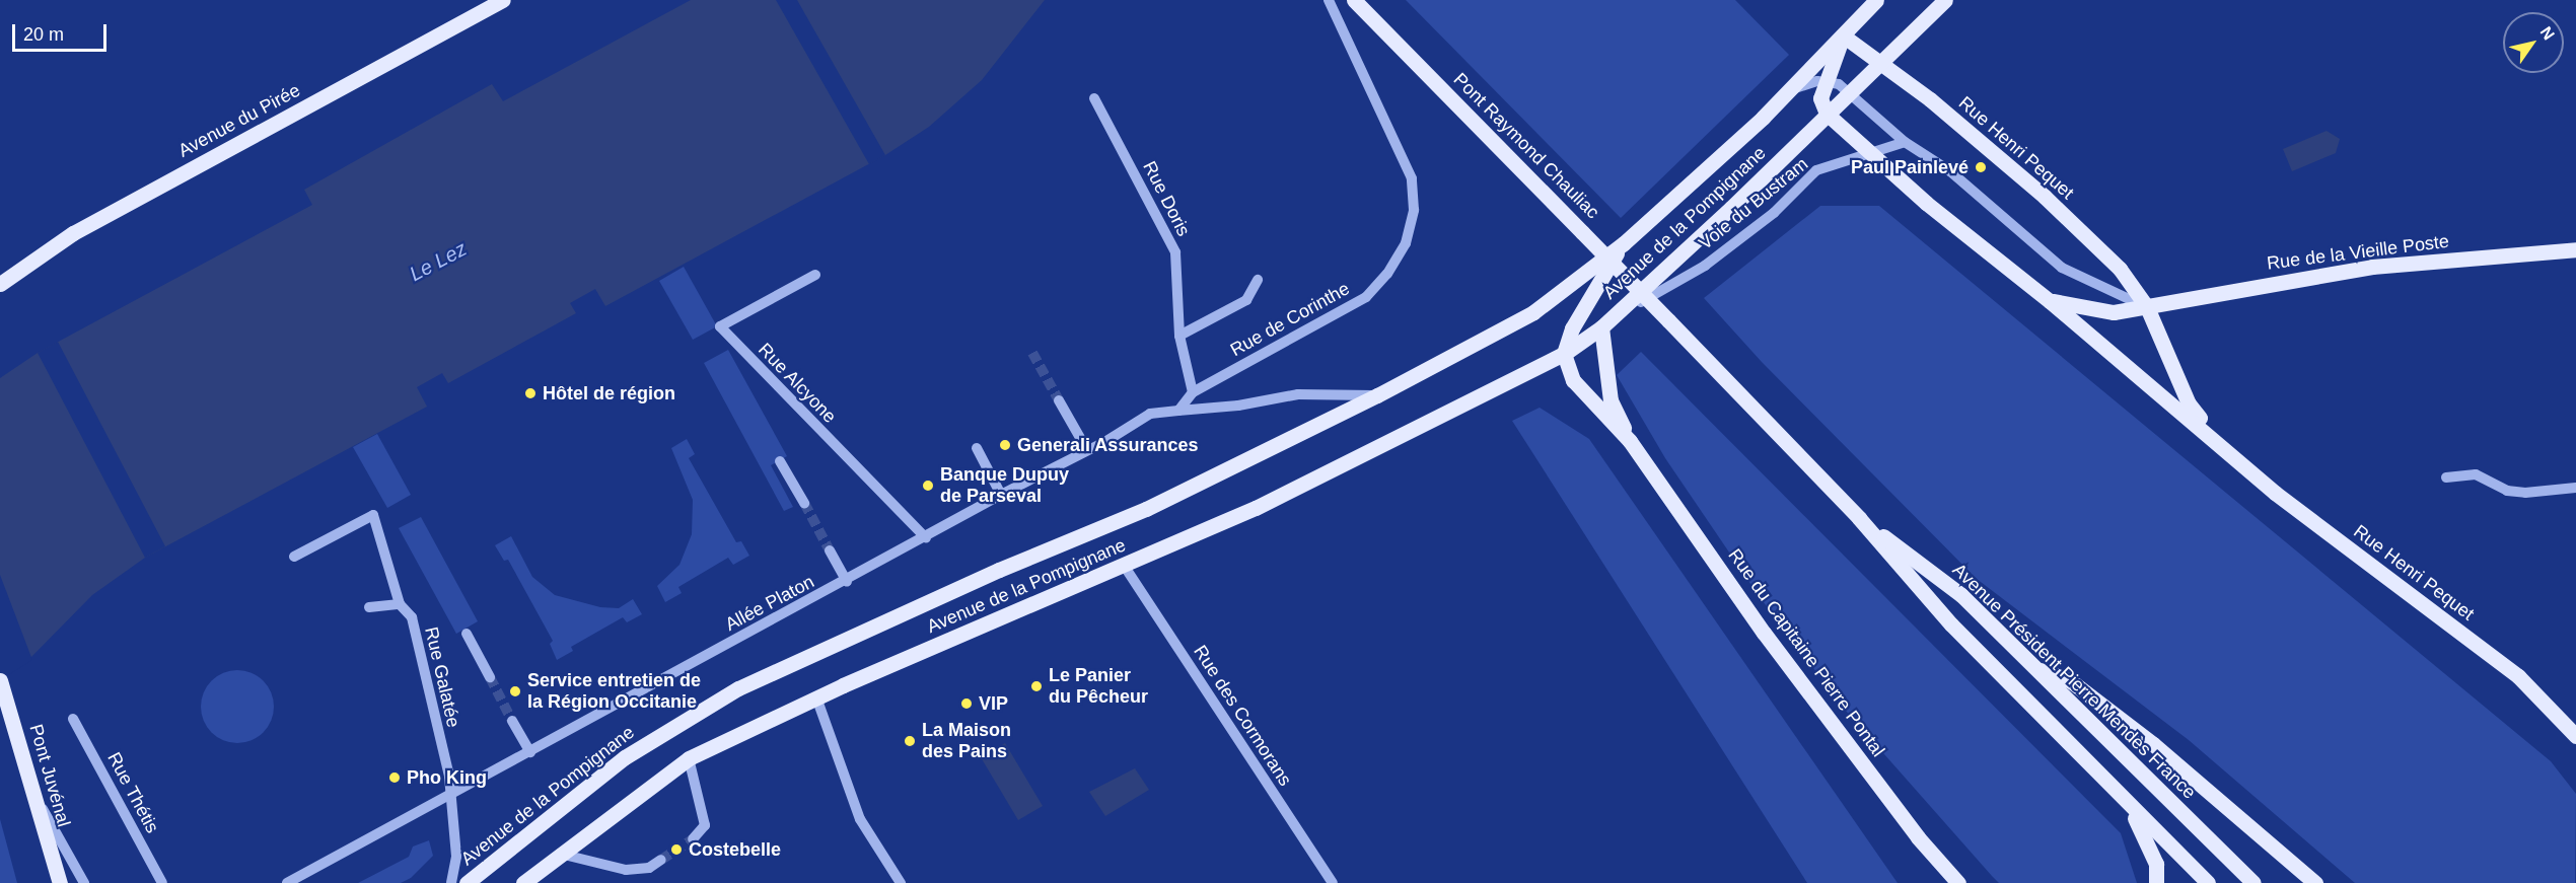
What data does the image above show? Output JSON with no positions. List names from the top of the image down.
{
  "streets": {
    "main road": [
      "Avenue du Pirée",
      "Pont Raymond Chauliac",
      "Rue Henri Pequet",
      "Avenue de la Pompignane",
      "Rue de la Vieille Poste",
      "Rue du Capitaine Pierre Pontal",
      "Avenue Président Pierre Mendès France",
      "Pont Juvénal"
    ],
    "street": [
      "Rue Doris",
      "Voie du Bustram",
      "Rue de Corinthe",
      "Rue Alcyone",
      "Allée Platon",
      "Rue Galatée",
      "Rue des Cormorans",
      "Rue Thétis"
    ]
  },
  "crossings": [
    ["Pont Raymond Chauliac", "Avenue Président Pierre Mendès France"],
    ["Rue Henri Pequet", "Voie du Bustram"],
    ["Rue Henri Pequet", "Avenue de la Pompignane"],
    ["Rue Henri Pequet", "Rue de la Vieille Poste"],
    ["Rue Doris", "Rue de Corinthe"],
    ["Voie du Bustram", "Avenue de la Pompignane"],
    ["Voie du Bustram", "Rue du Capitaine Pierre Pontal"],
    ["Avenue de la Pompignane", "Rue de Corinthe"],
    ["Avenue de la Pompignane", "Allée Platon"],
    ["Avenue de la Pompignane", "Rue du Capitaine Pierre Pontal"],
    ["Avenue de la Pompignane", "Rue des Cormorans"],
    ["Rue de Corinthe", "Allée Platon"],
    ["Rue Alcyone", "Allée Platon"],
    ["Allée Platon", "Rue Galatée"]
  ],
  "water": ["Le Lez"],
  "places": [
    "Paul Painlevé",
    "Hôtel de région",
    "Generali Assurances",
    "Banque Dupuy de Parseval",
    "Le Panier du Pêcheur",
    "Service entretien de la Région Occitanie",
    "VIP",
    "La Maison des Pains",
    "Pho King",
    "Costebelle"
  ],
  "scale_bar": "20 m",
  "north": "top right"
}
